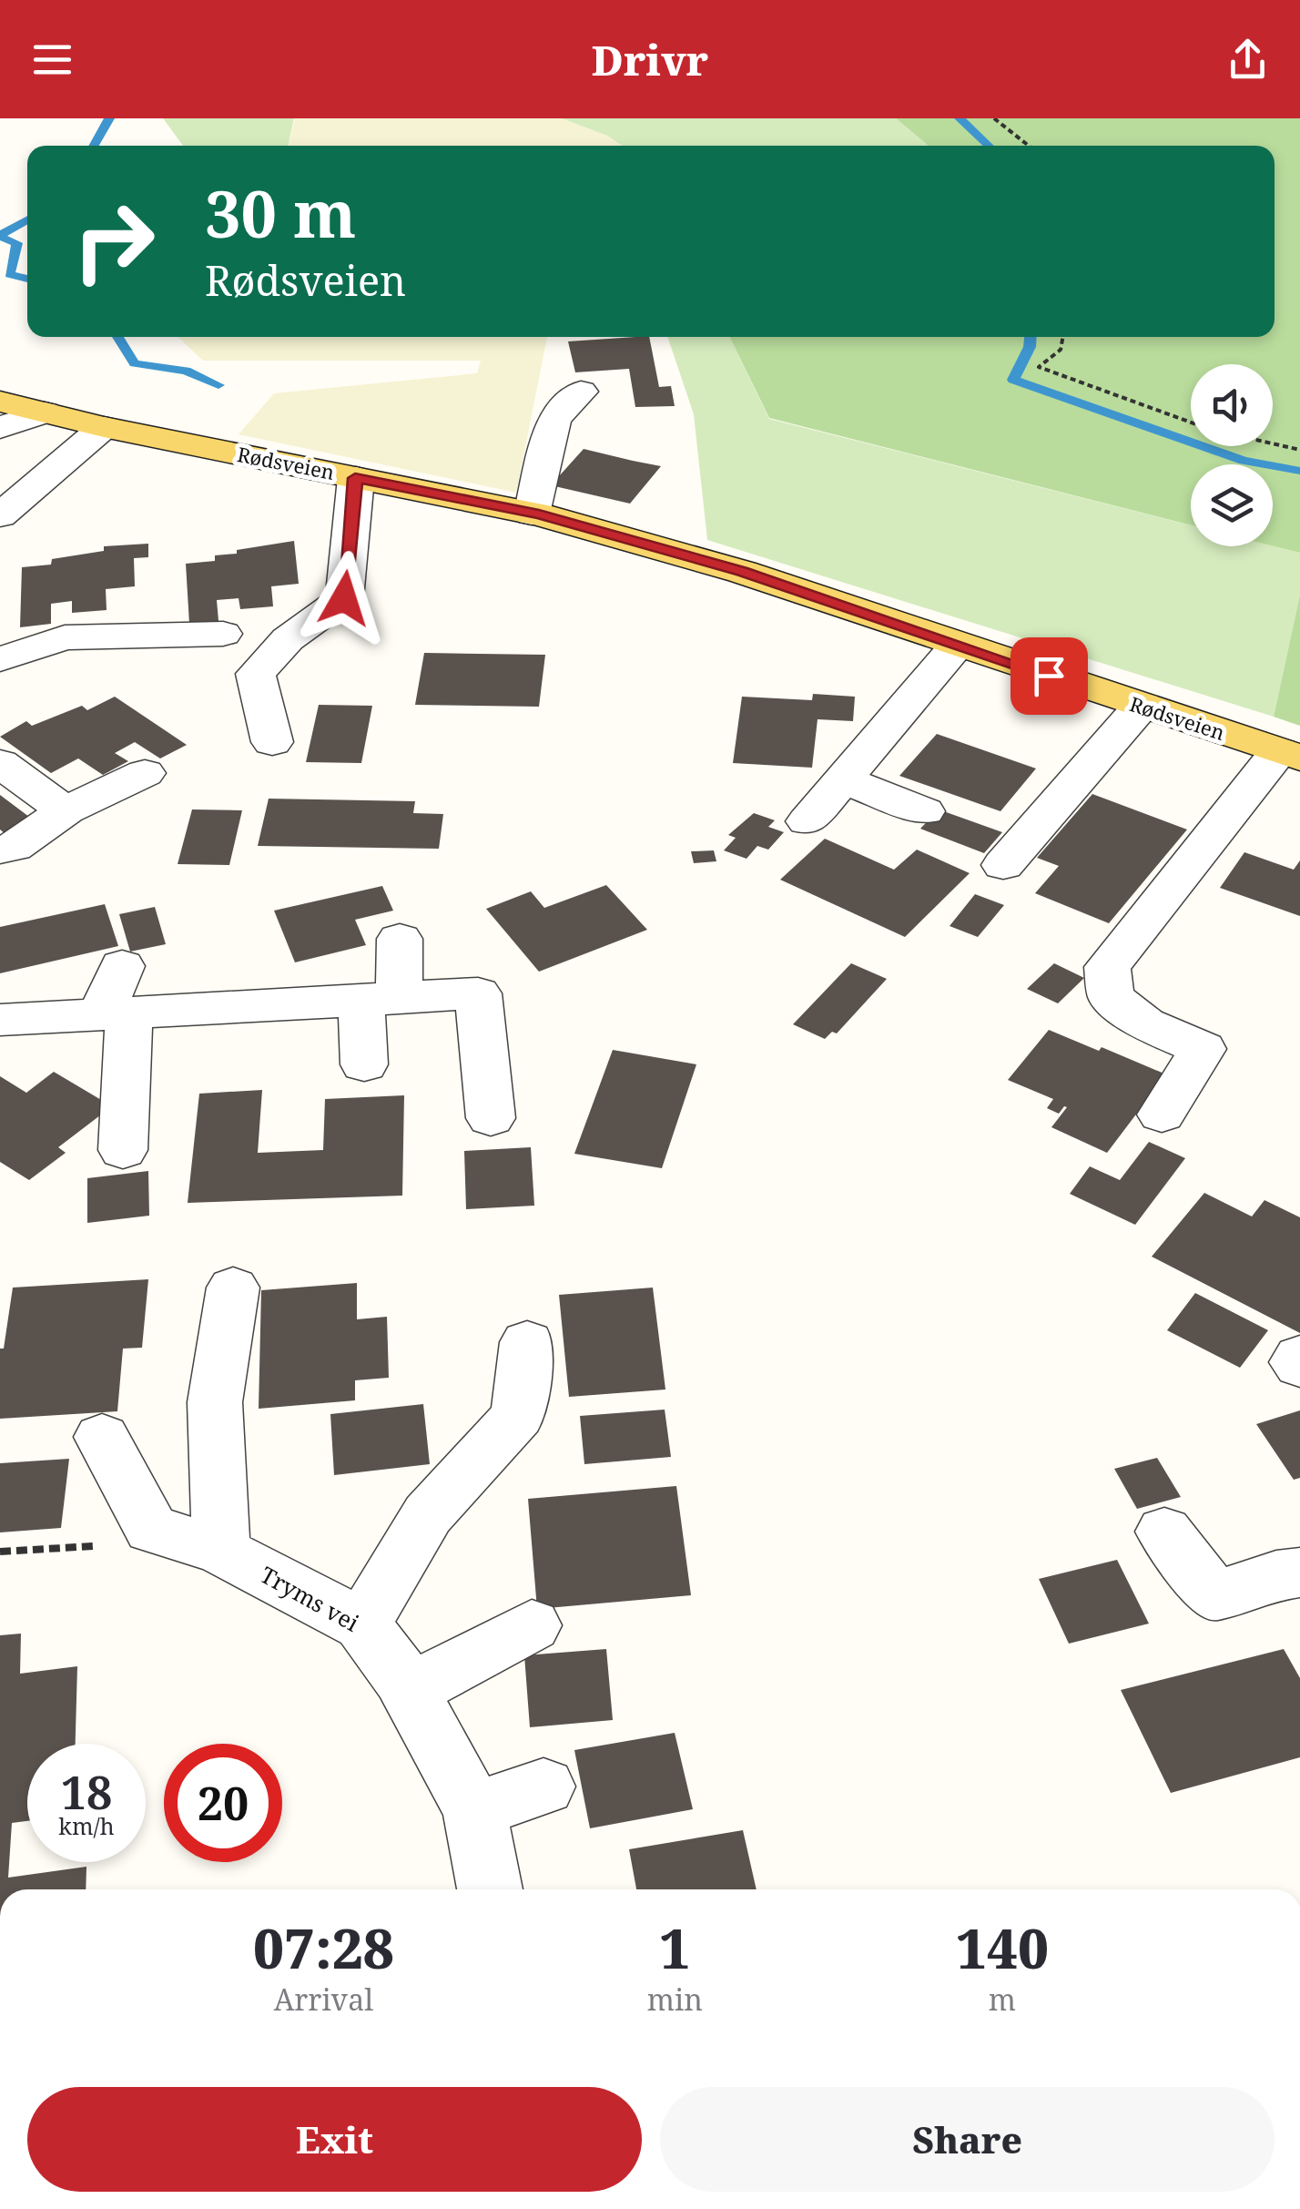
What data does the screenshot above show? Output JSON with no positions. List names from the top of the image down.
{
  "streets": {
    "main road": ["Rødsveien"],
    "street": ["Tryms vei"]
  },
  "page": {
    "header": "Drivr",
    "turn": ["30 m", "Rødsveien"],
    "speed": "18 km/h",
    "limit": "20",
    "eta": [
      "07:28",
      "Arrival",
      "1",
      "min",
      "140",
      "m"
    ],
    "buttons": ["Exit", "Share"]
  }
}
